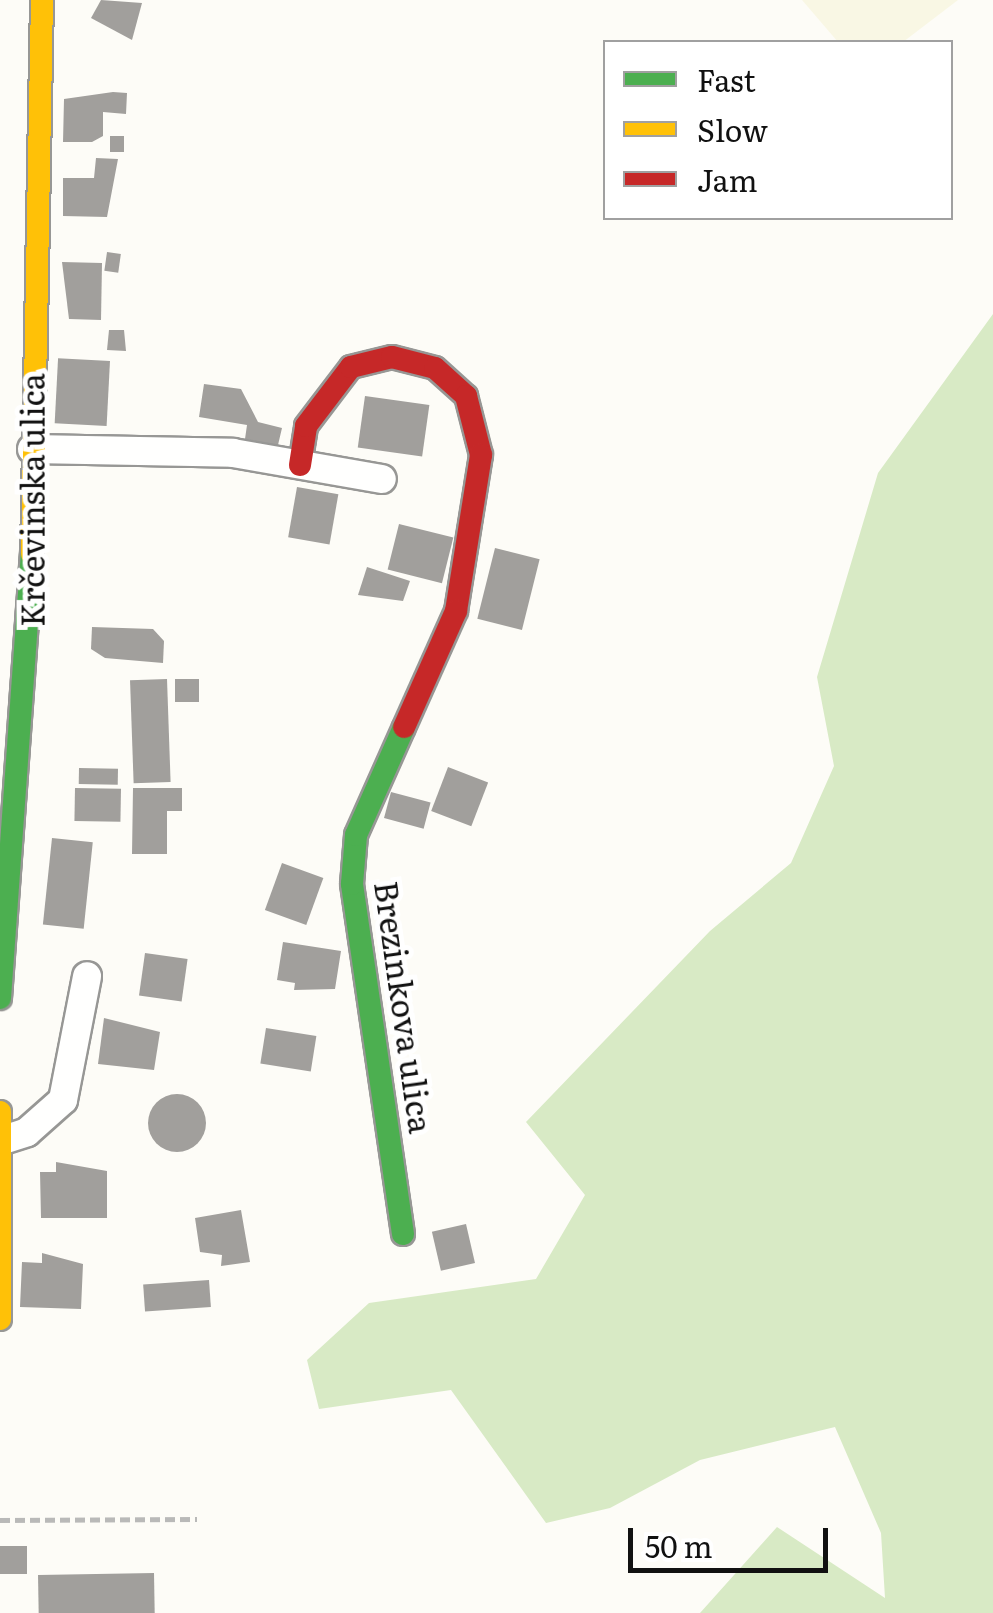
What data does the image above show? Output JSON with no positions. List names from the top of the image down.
{
  "streets": {
    "street": ["Krčevinska ulica", "Brezinkova ulica"]
  },
  "legend": ["Fast", "Slow", "Jam"],
  "scale_bar": "50 m"
}
